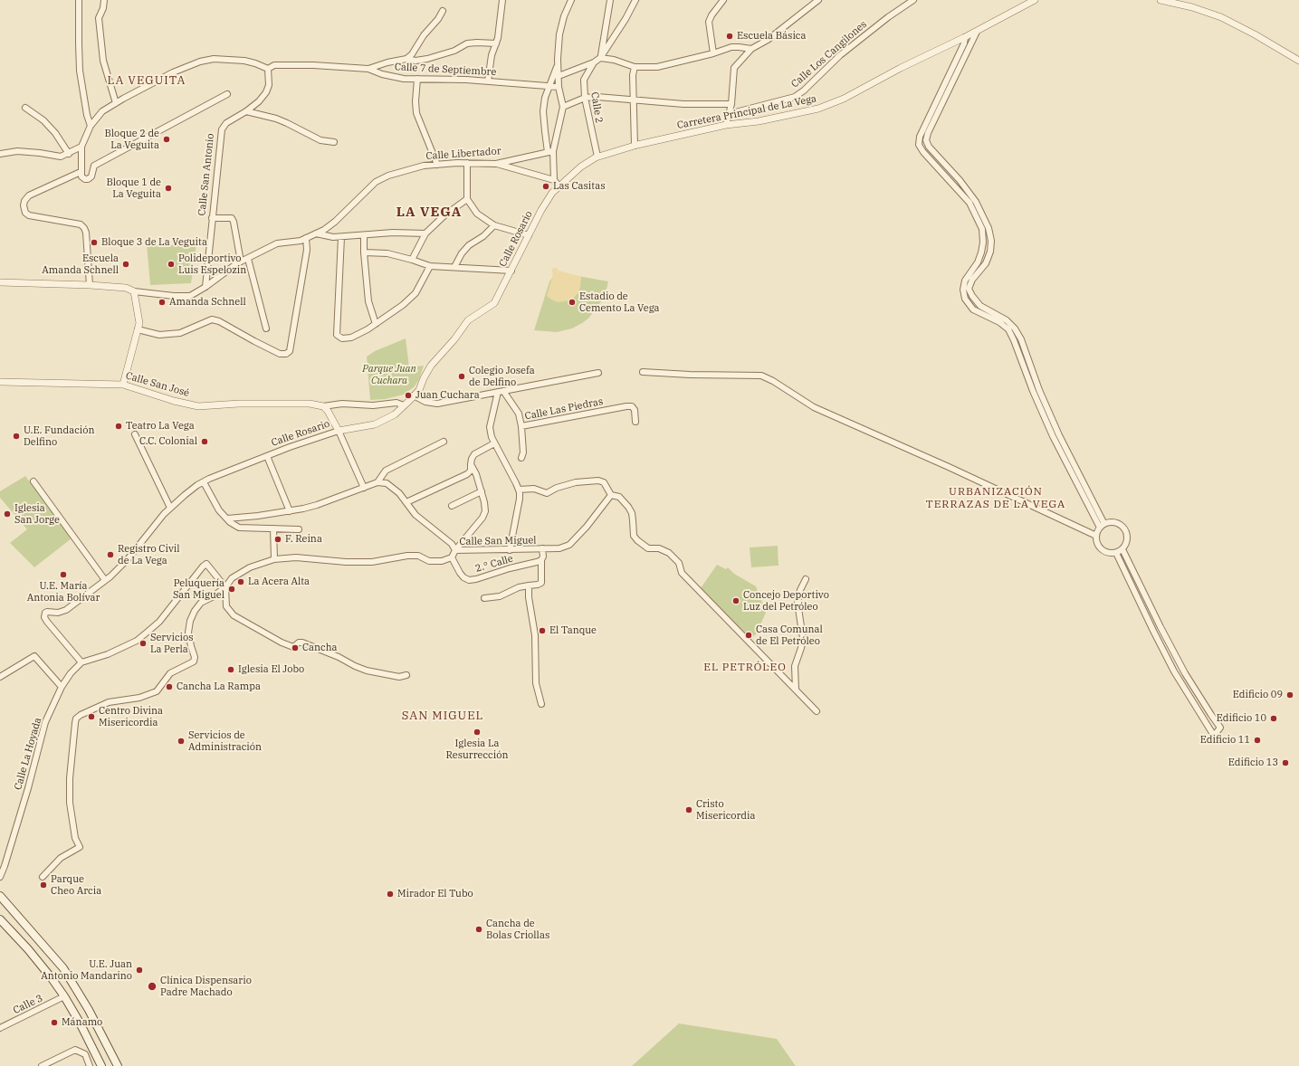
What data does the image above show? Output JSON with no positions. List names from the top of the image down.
{
  "streets": {
    "street": [
      "Calle Los Cangilones",
      "Calle 7 de Septiembre",
      "Calle 2",
      "Carretera Principal de La Vega",
      "Calle Libertador",
      "Calle San Antonio",
      "Calle Rosario",
      "Calle San José",
      "Calle Las Piedras",
      "Calle San Miguel",
      "2.° Calle",
      "Calle La Hoyada",
      "Calle 3"
    ]
  },
  "crossings": [
    ["Calle 7 de Septiembre", "Calle San Antonio"],
    ["Calle 2", "Carretera Principal de La Vega"],
    ["Carretera Principal de La Vega", "Calle Rosario"],
    ["Calle Libertador", "Calle San Antonio"],
    ["Calle Rosario", "Calle La Hoyada"],
    ["Calle San Miguel", "2.° Calle"],
    ["Calle San Miguel", "Calle La Hoyada"]
  ],
  "districts": [
    "LA VEGUITA",
    "LA VEGA",
    "URBANIZACIÓN TERRAZAS DE LA VEGA",
    "EL PETRÓLEO",
    "SAN MIGUEL"
  ],
  "parks": ["Parque Juan Cuchara"],
  "places": [
    "Escuela Básica",
    "Bloque 2 de La Veguita",
    "Las Casitas",
    "Bloque 1 de La Veguita",
    "Bloque 3 de La Veguita",
    "Escuela Amanda Schnell",
    "Polideportivo Luis Espelozin",
    "Amanda Schnell",
    "Estadio de Cemento La Vega",
    "Colegio Josefa de Delfino",
    "Juan Cuchara",
    "Teatro La Vega",
    "U.E. Fundación Delfino",
    "C.C. Colonial",
    "Iglesia San Jorge",
    "F. Reina",
    "Registro Civil de La Vega",
    "U.E. María Antonia Bolívar",
    "La Acera Alta",
    "Peluquería San Miguel",
    "Concejo Deportivo Luz del Petróleo",
    "El Tanque",
    "Casa Comunal de El Petróleo",
    "Servicios La Perla",
    "Cancha",
    "Iglesia El Jobo",
    "Cancha La Rampa",
    "Edificio 09",
    "Centro Divina Misericordia",
    "Edificio 10",
    "Iglesia La Resurrección",
    "Edificio 11",
    "Servicios de Administración",
    "Edificio 13",
    "Cristo Misericordia",
    "Parque Cheo Arcia",
    "Mirador El Tubo",
    "Cancha de Bolas Criollas",
    "U.E. Juan Antonio Mandarino",
    "Clínica Dispensario Padre Machado",
    "Mánamo"
  ]
}
